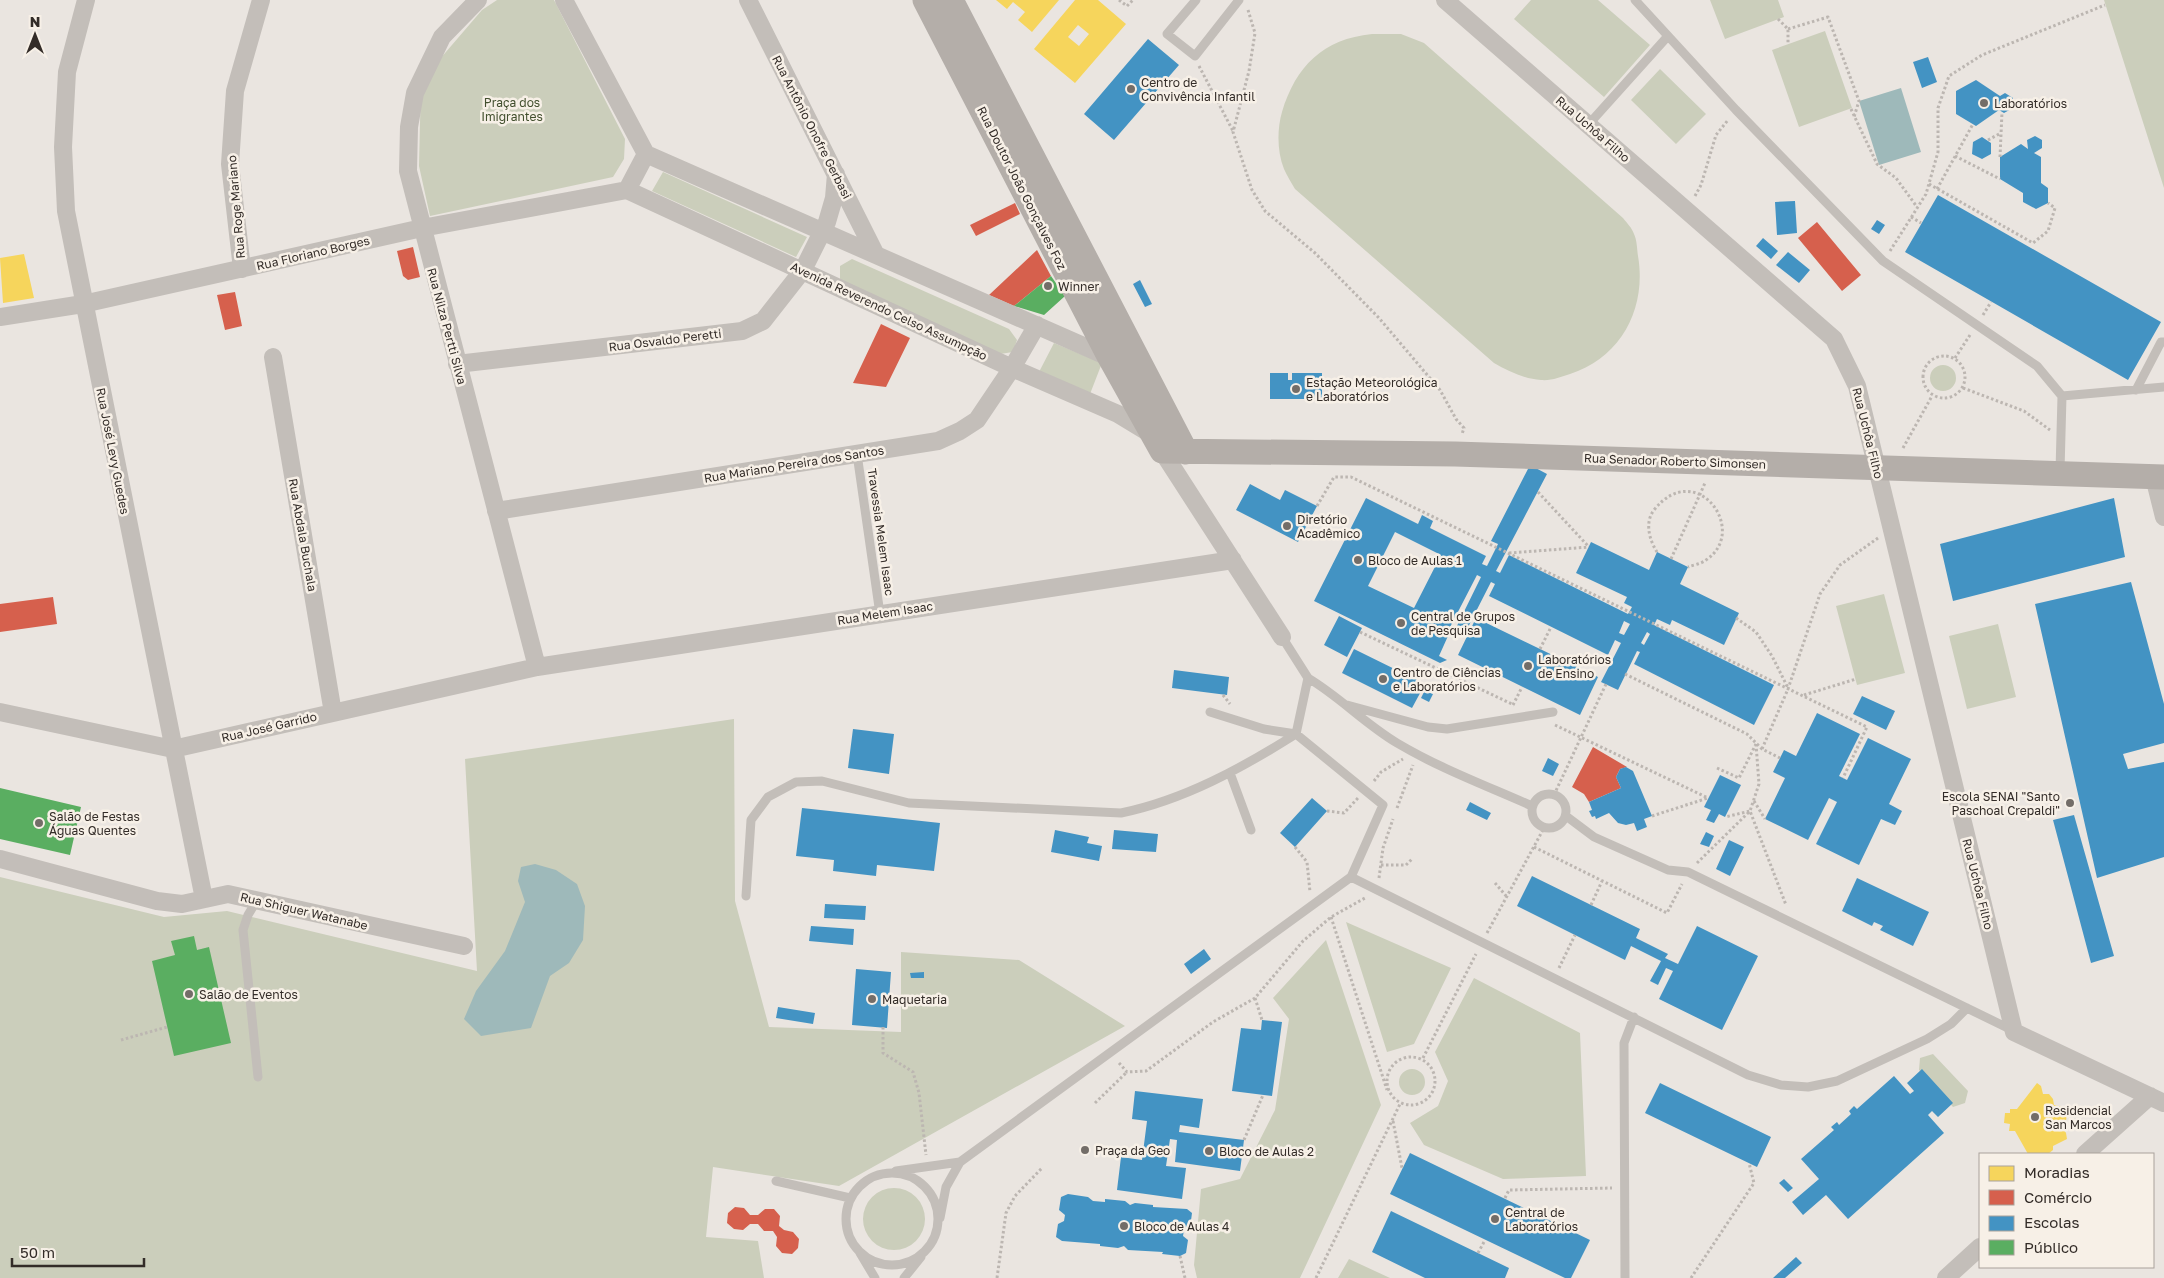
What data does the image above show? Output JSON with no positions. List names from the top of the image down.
{
  "streets": {
    "street": [
      "Rua Antônio Onofre Gerbasi",
      "Rua Uchôa Filho",
      "Rua Doutor João Gonçalves Foz",
      "Rua Roge Mariano",
      "Rua Floriano Borges",
      "Avenida Reverendo Celso Assumpção",
      "Rua Nilza Pertti Silva",
      "Rua Osvaldo Peretti",
      "Rua José Levy Guedes",
      "Rua Senador Roberto Simonsen",
      "Rua Mariano Pereira dos Santos",
      "Rua Abdala Buchala",
      "Rua Melem Isaac",
      "Rua José Garrido",
      "Rua Shiguer Watanabe"
    ],
    "lane": ["Travessia Melem Isaac"]
  },
  "crossings": [
    ["Rua Antônio Onofre Gerbasi", "Rua Osvaldo Peretti"],
    ["Rua Uchôa Filho", "Rua Senador Roberto Simonsen"],
    ["Rua Doutor João Gonçalves Foz", "Avenida Reverendo Celso Assumpção"],
    ["Rua Doutor João Gonçalves Foz", "Rua Senador Roberto Simonsen"],
    ["Rua Doutor João Gonçalves Foz", "Rua Melem Isaac"],
    ["Rua Roge Mariano", "Rua Floriano Borges"],
    ["Rua Floriano Borges", "Avenida Reverendo Celso Assumpção"],
    ["Rua Floriano Borges", "Rua Nilza Pertti Silva"],
    ["Rua Floriano Borges", "Rua José Levy Guedes"],
    ["Avenida Reverendo Celso Assumpção", "Rua Osvaldo Peretti"],
    ["Avenida Reverendo Celso Assumpção", "Rua Senador Roberto Simonsen"],
    ["Avenida Reverendo Celso Assumpção", "Rua Mariano Pereira dos Santos"],
    ["Rua Nilza Pertti Silva", "Rua Osvaldo Peretti"],
    ["Rua Nilza Pertti Silva", "Rua Mariano Pereira dos Santos"],
    ["Rua Nilza Pertti Silva", "Rua Melem Isaac"],
    ["Rua Nilza Pertti Silva", "Rua José Garrido"],
    ["Rua José Levy Guedes", "Rua José Garrido"],
    ["Rua José Levy Guedes", "Rua Shiguer Watanabe"],
    ["Rua Mariano Pereira dos Santos", "Travessia Melem Isaac"],
    ["Travessia Melem Isaac", "Rua Melem Isaac"],
    ["Rua Abdala Buchala", "Rua José Garrido"],
    ["Rua Melem Isaac", "Rua José Garrido"]
  ],
  "parks": ["Praça dos Imigrantes"],
  "places": [
    "Centro de Convivência Infantil",
    "Laboratórios",
    "Winner",
    "Estação Meteorológica e Laboratórios",
    "Diretório Acadêmico",
    "Bloco de Aulas 1",
    "Central de Grupos de Pesquisa",
    "Laboratórios de Ensino",
    "Centro de Ciências e Laboratórios",
    "Escola SENAI \"Santo Paschoal Crepaldi\"",
    "Salão de Festas Águas Quentes",
    "Salão de Eventos",
    "Maquetaria",
    "Residencial San Marcos",
    "Praça da Geo",
    "Bloco de Aulas 2",
    "Central de Laboratórios",
    "Bloco de Aulas 4"
  ],
  "legend": [
    "Moradias",
    "Comércio",
    "Escolas",
    "Público"
  ],
  "scale_bar": "50 m",
  "north": "top"
}
